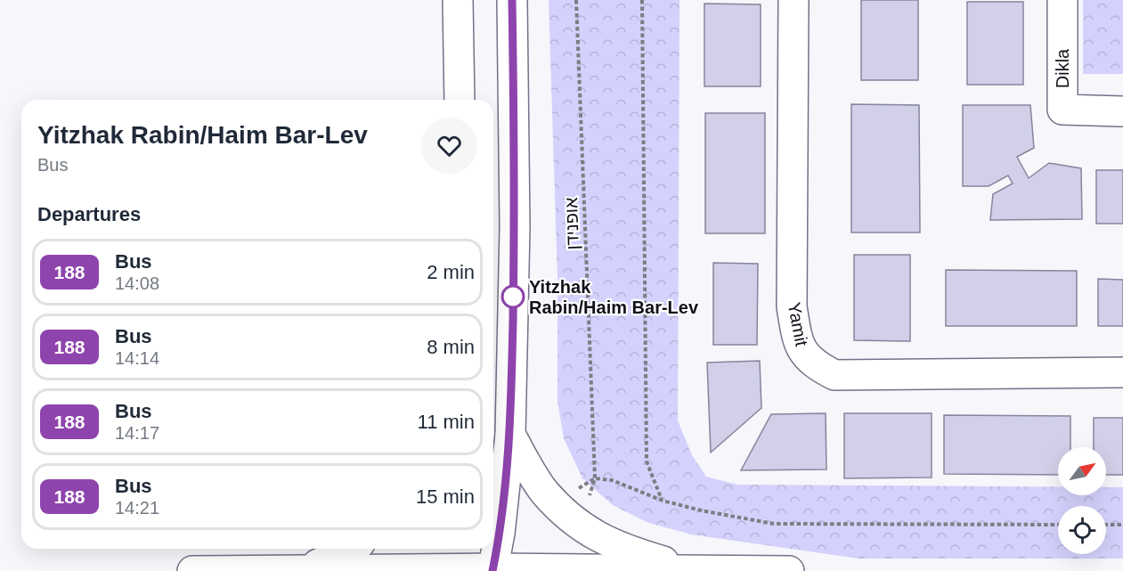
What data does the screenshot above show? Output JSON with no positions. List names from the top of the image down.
{
  "streets": {
    "street": ["Dikla", "Yamit"],
    "path": ["אופנידן"]
  },
  "places": ["Yitzhak Rabin/Haim Bar-Lev"],
  "lines": ["bus line 188"],
  "north": "top right",
  "page": {
    "heading": [
      ["Yitzhak Rabin/Haim Bar-Lev", "Bus"],
      "Departures"
    ],
    "list": [
      {
        "mark": "188",
        "name": "Bus",
        "note": "14:08",
        "value": "2 min"
      },
      {
        "mark": "188",
        "name": "Bus",
        "note": "14:14",
        "value": "8 min"
      },
      {
        "mark": "188",
        "name": "Bus",
        "note": "14:17",
        "value": "11 min"
      },
      {
        "mark": "188",
        "name": "Bus",
        "note": "14:21",
        "value": "15 min"
      }
    ]
  }
}
